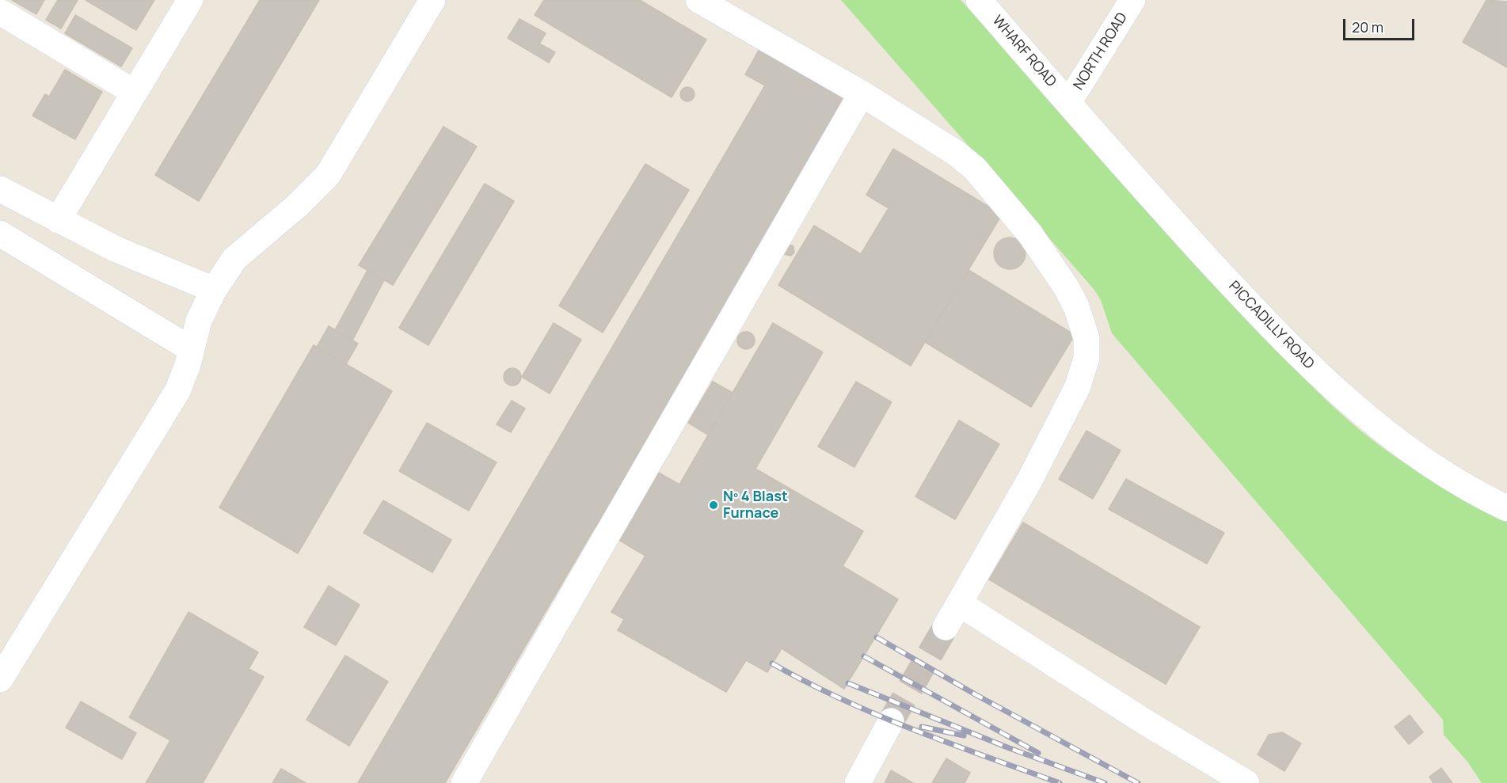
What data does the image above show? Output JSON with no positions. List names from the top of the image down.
{
  "streets": {
    "lane": ["WHARF ROAD", "NORTH ROAD", "PICCADILLY ROAD"]
  },
  "crossings": [
    ["WHARF ROAD", "NORTH ROAD"],
    ["WHARF ROAD", "PICCADILLY ROAD"],
    ["NORTH ROAD", "PICCADILLY ROAD"]
  ],
  "places": ["Nº 4 Blast Furnace"],
  "scale_bar": "20 m"
}
